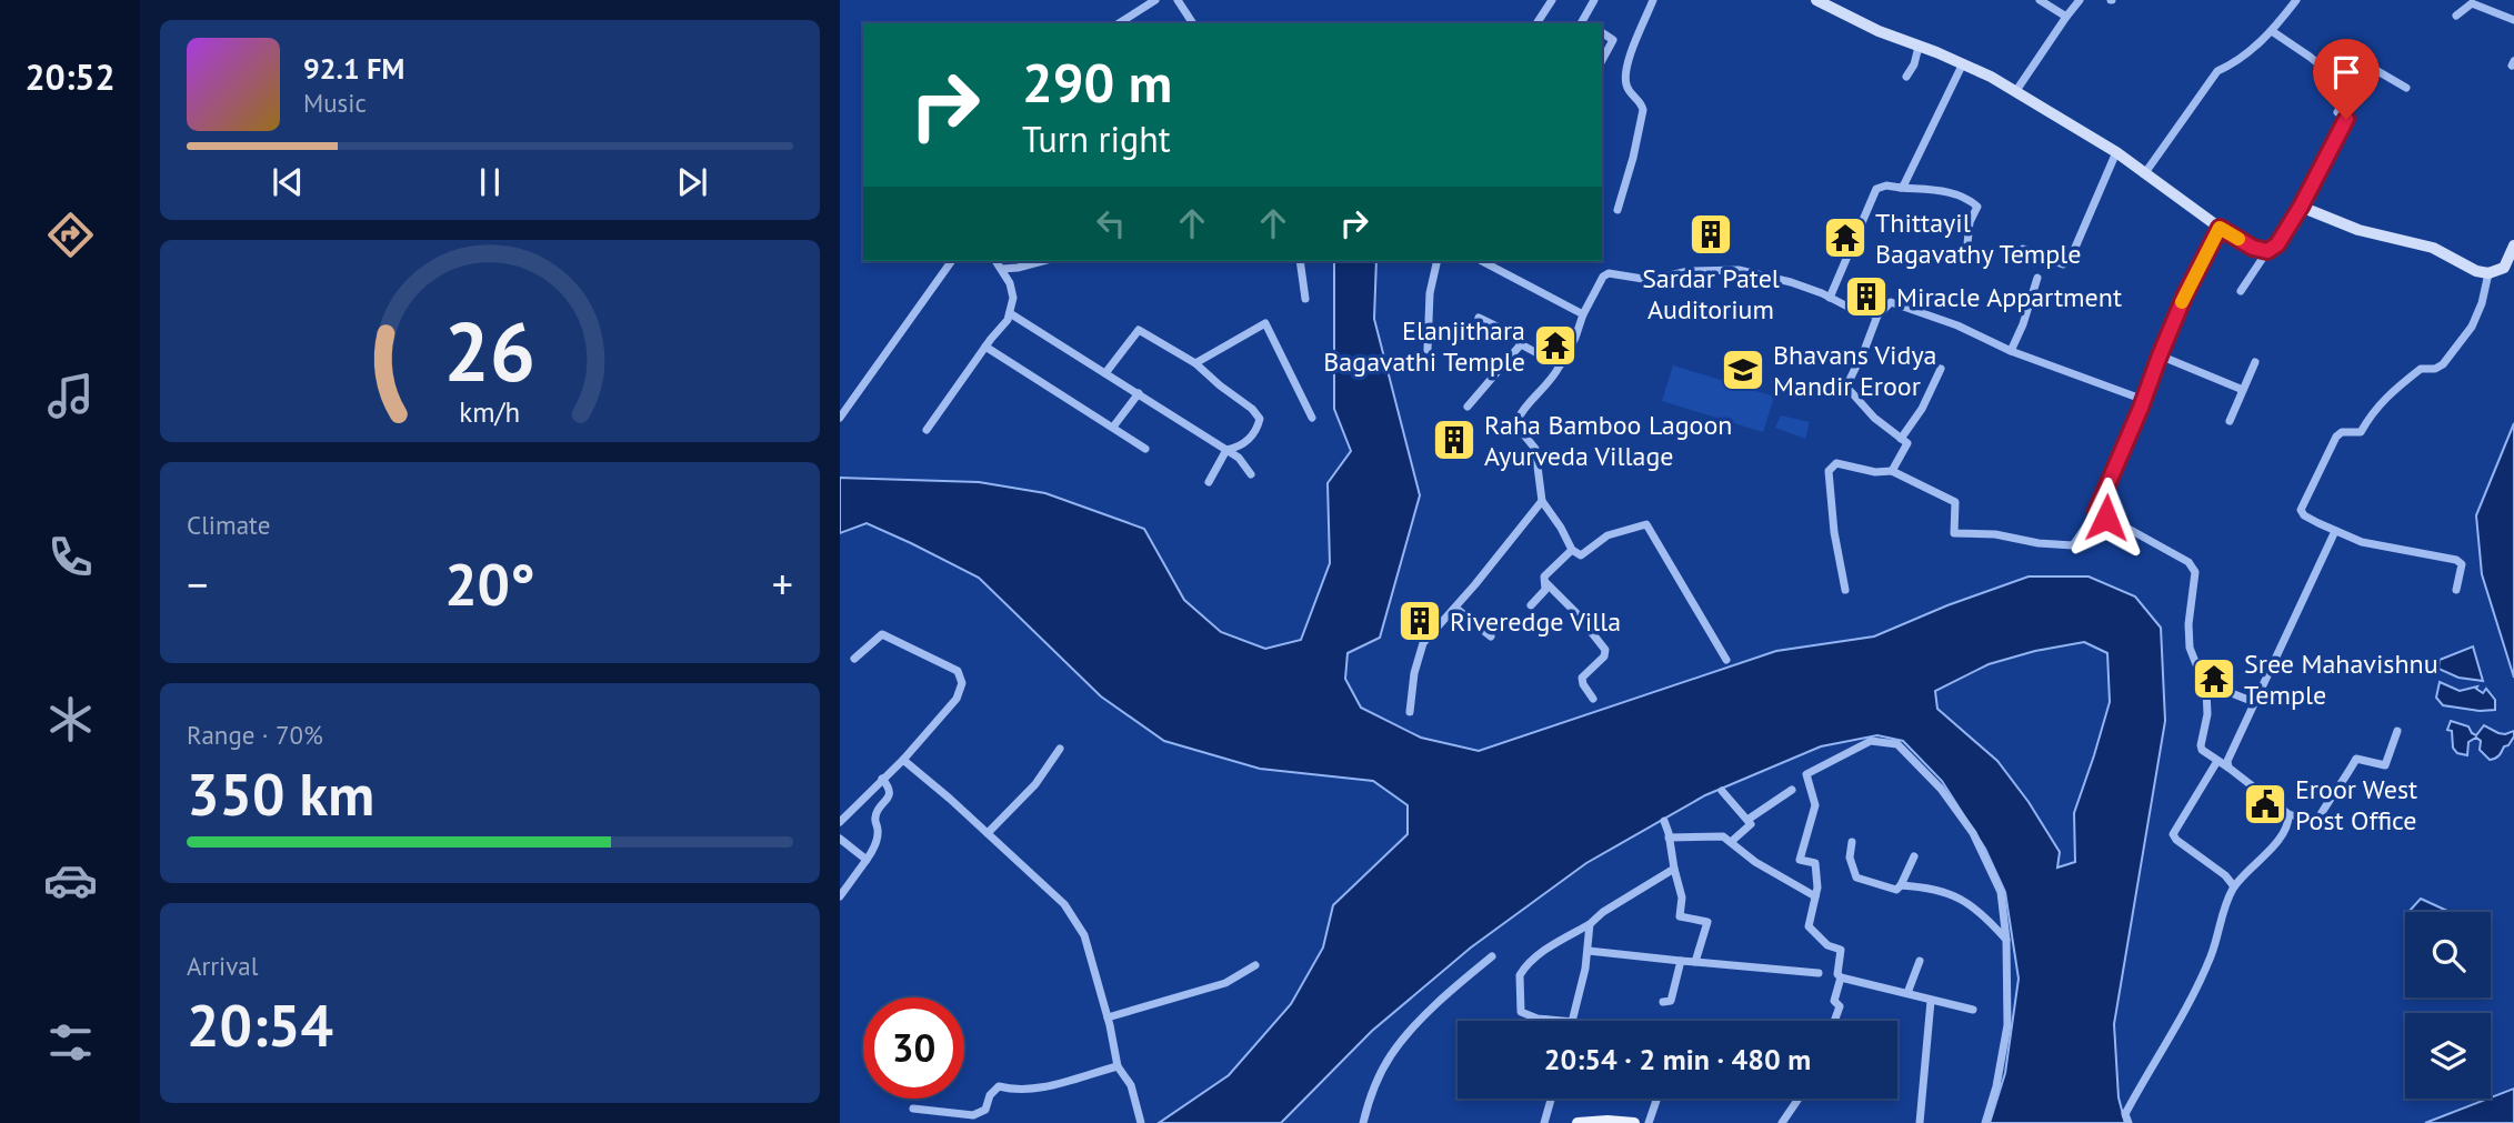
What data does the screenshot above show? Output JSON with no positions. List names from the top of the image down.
{
  "places": {
    "building": [
      "Sardar Patel Auditorium",
      "Miracle Appartment",
      "Raha Bamboo Lagoon Ayurveda Village",
      "Riveredge Villa"
    ],
    "temple": ["Thittayil Bagavathy Temple", "Elanjithara Bagavathi Temple", "Sree Mahavishnu Temple"],
    "school or university": ["Bhavans Vidya Mandir Eroor"],
    "public building": ["Eroor West Post Office"]
  },
  "page": {
    "tabs": "20:52",
    "turn": ["290 m", "Turn right"],
    "song": ["92.1 FM", "Music"],
    "tile": [
      "Climate",
      ["Range · 70%", "350 km"],
      ["Arrival", "20:54"]
    ],
    "heat": ["−", "20°", "+"],
    "limit": "30",
    "trip": "20:54 · 2 min · 480 m",
    "gauge": ["26", "km/h"]
  }
}
